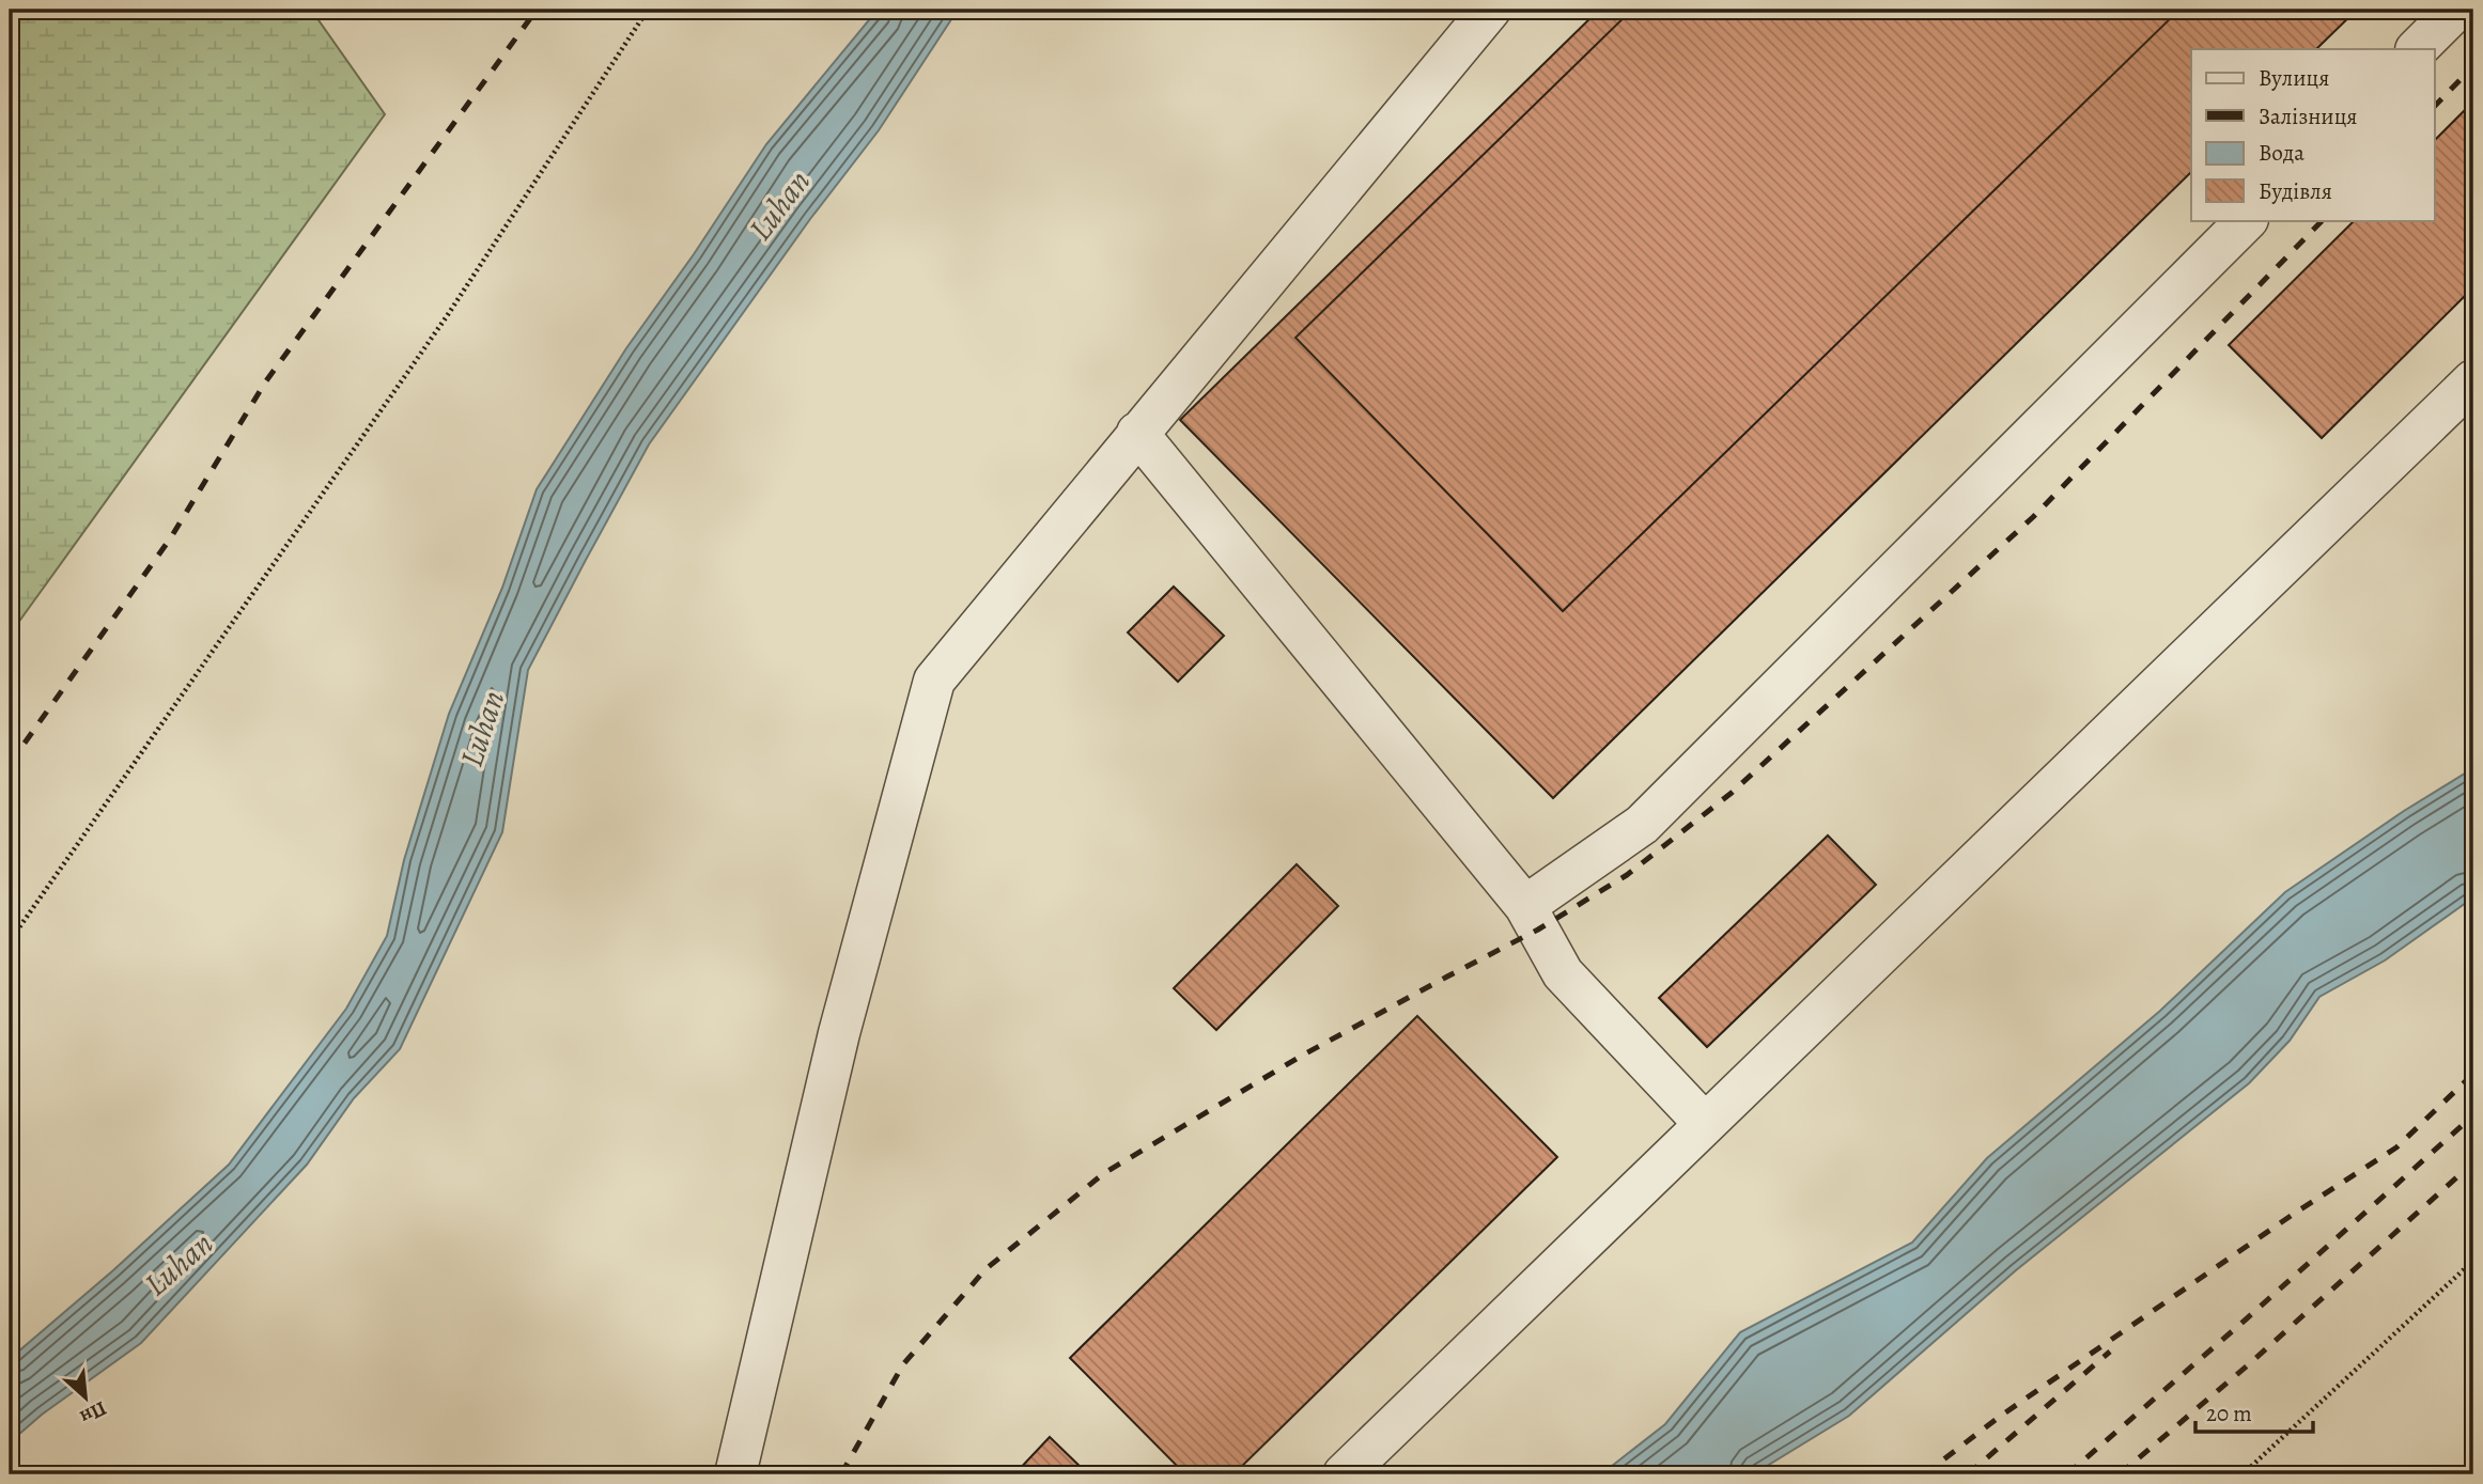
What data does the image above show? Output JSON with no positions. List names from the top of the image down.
{
  "water": ["Luhan"],
  "legend": [
    "Вулиця",
    "Залізниця",
    "Вода",
    "Будівля"
  ],
  "scale_bar": "20 m",
  "north": "bottom right"
}
